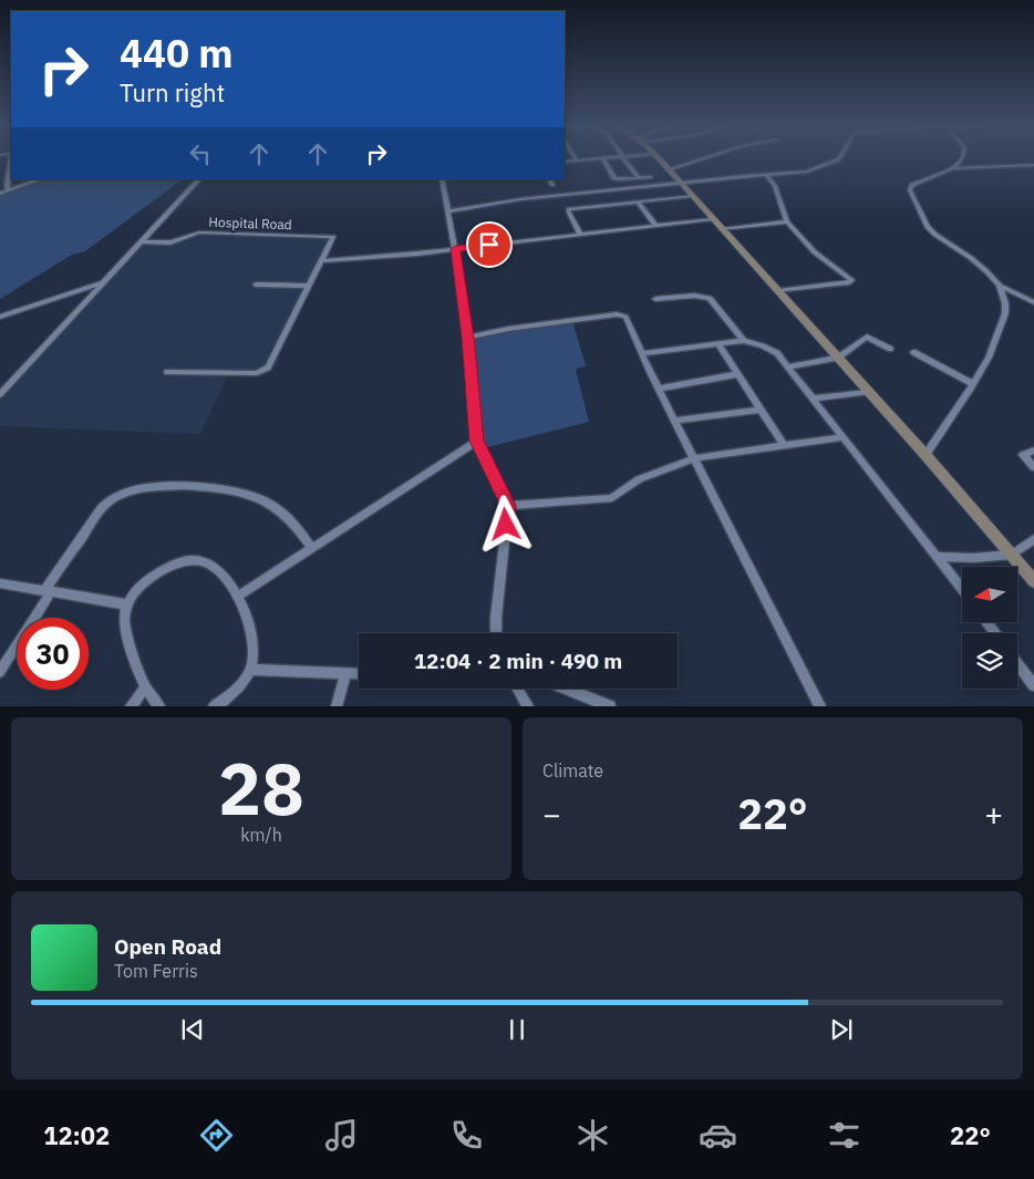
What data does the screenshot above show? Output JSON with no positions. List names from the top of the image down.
{
  "streets": {
    "street": ["Hospital Road"]
  },
  "north": "left",
  "page": {
    "turn": ["440 m", "Turn right"],
    "limit": "30",
    "trip": "12:04 · 2 min · 490 m",
    "tile": [
      ["28", "km/h"],
      "Climate"
    ],
    "heat": ["−", "22°", "+"],
    "song": ["Open Road", "Tom Ferris"],
    "tabs": ["12:02", "22°"]
  }
}
